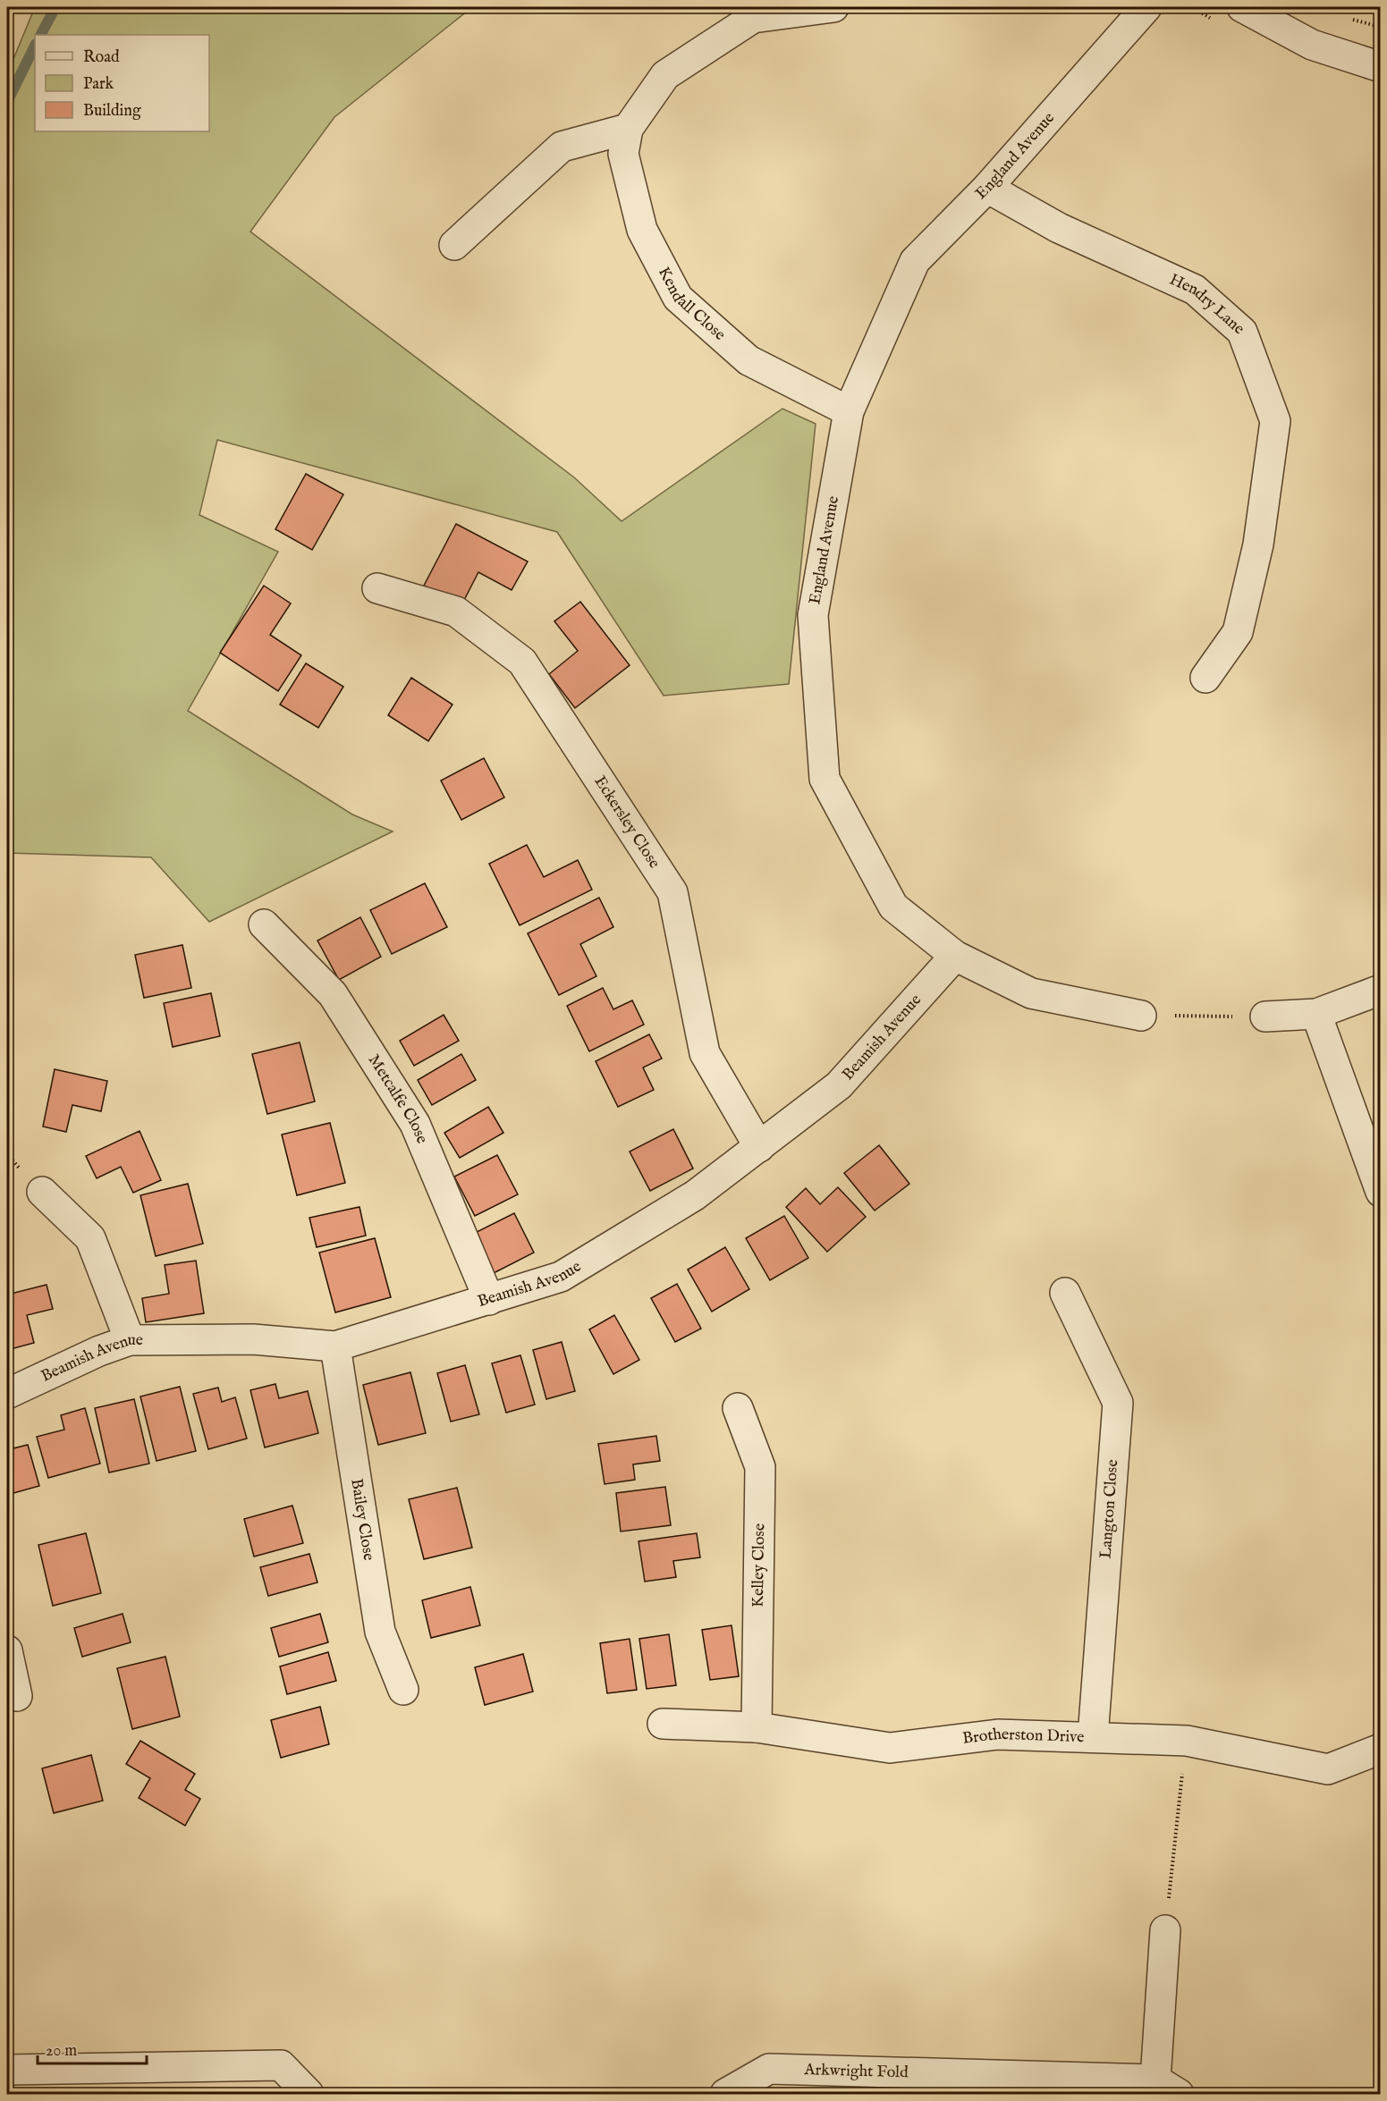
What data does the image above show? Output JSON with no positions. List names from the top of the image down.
{
  "streets": {
    "street": [
      "England Avenue",
      "Kendall Close",
      "Hendry Lane",
      "Eckersley Close",
      "Beamish Avenue",
      "Metcalfe Close",
      "Langton Close",
      "Bailey Close",
      "Kelley Close",
      "Brotherston Drive",
      "Arkwright Fold"
    ]
  },
  "crossings": [
    ["England Avenue", "Kendall Close"],
    ["England Avenue", "Hendry Lane"],
    ["England Avenue", "Beamish Avenue"],
    ["Eckersley Close", "Beamish Avenue"],
    ["Beamish Avenue", "Metcalfe Close"],
    ["Beamish Avenue", "Bailey Close"],
    ["Langton Close", "Brotherston Drive"],
    ["Kelley Close", "Brotherston Drive"]
  ],
  "legend": ["Road", "Park", "Building"],
  "scale_bar": "20 m"
}
